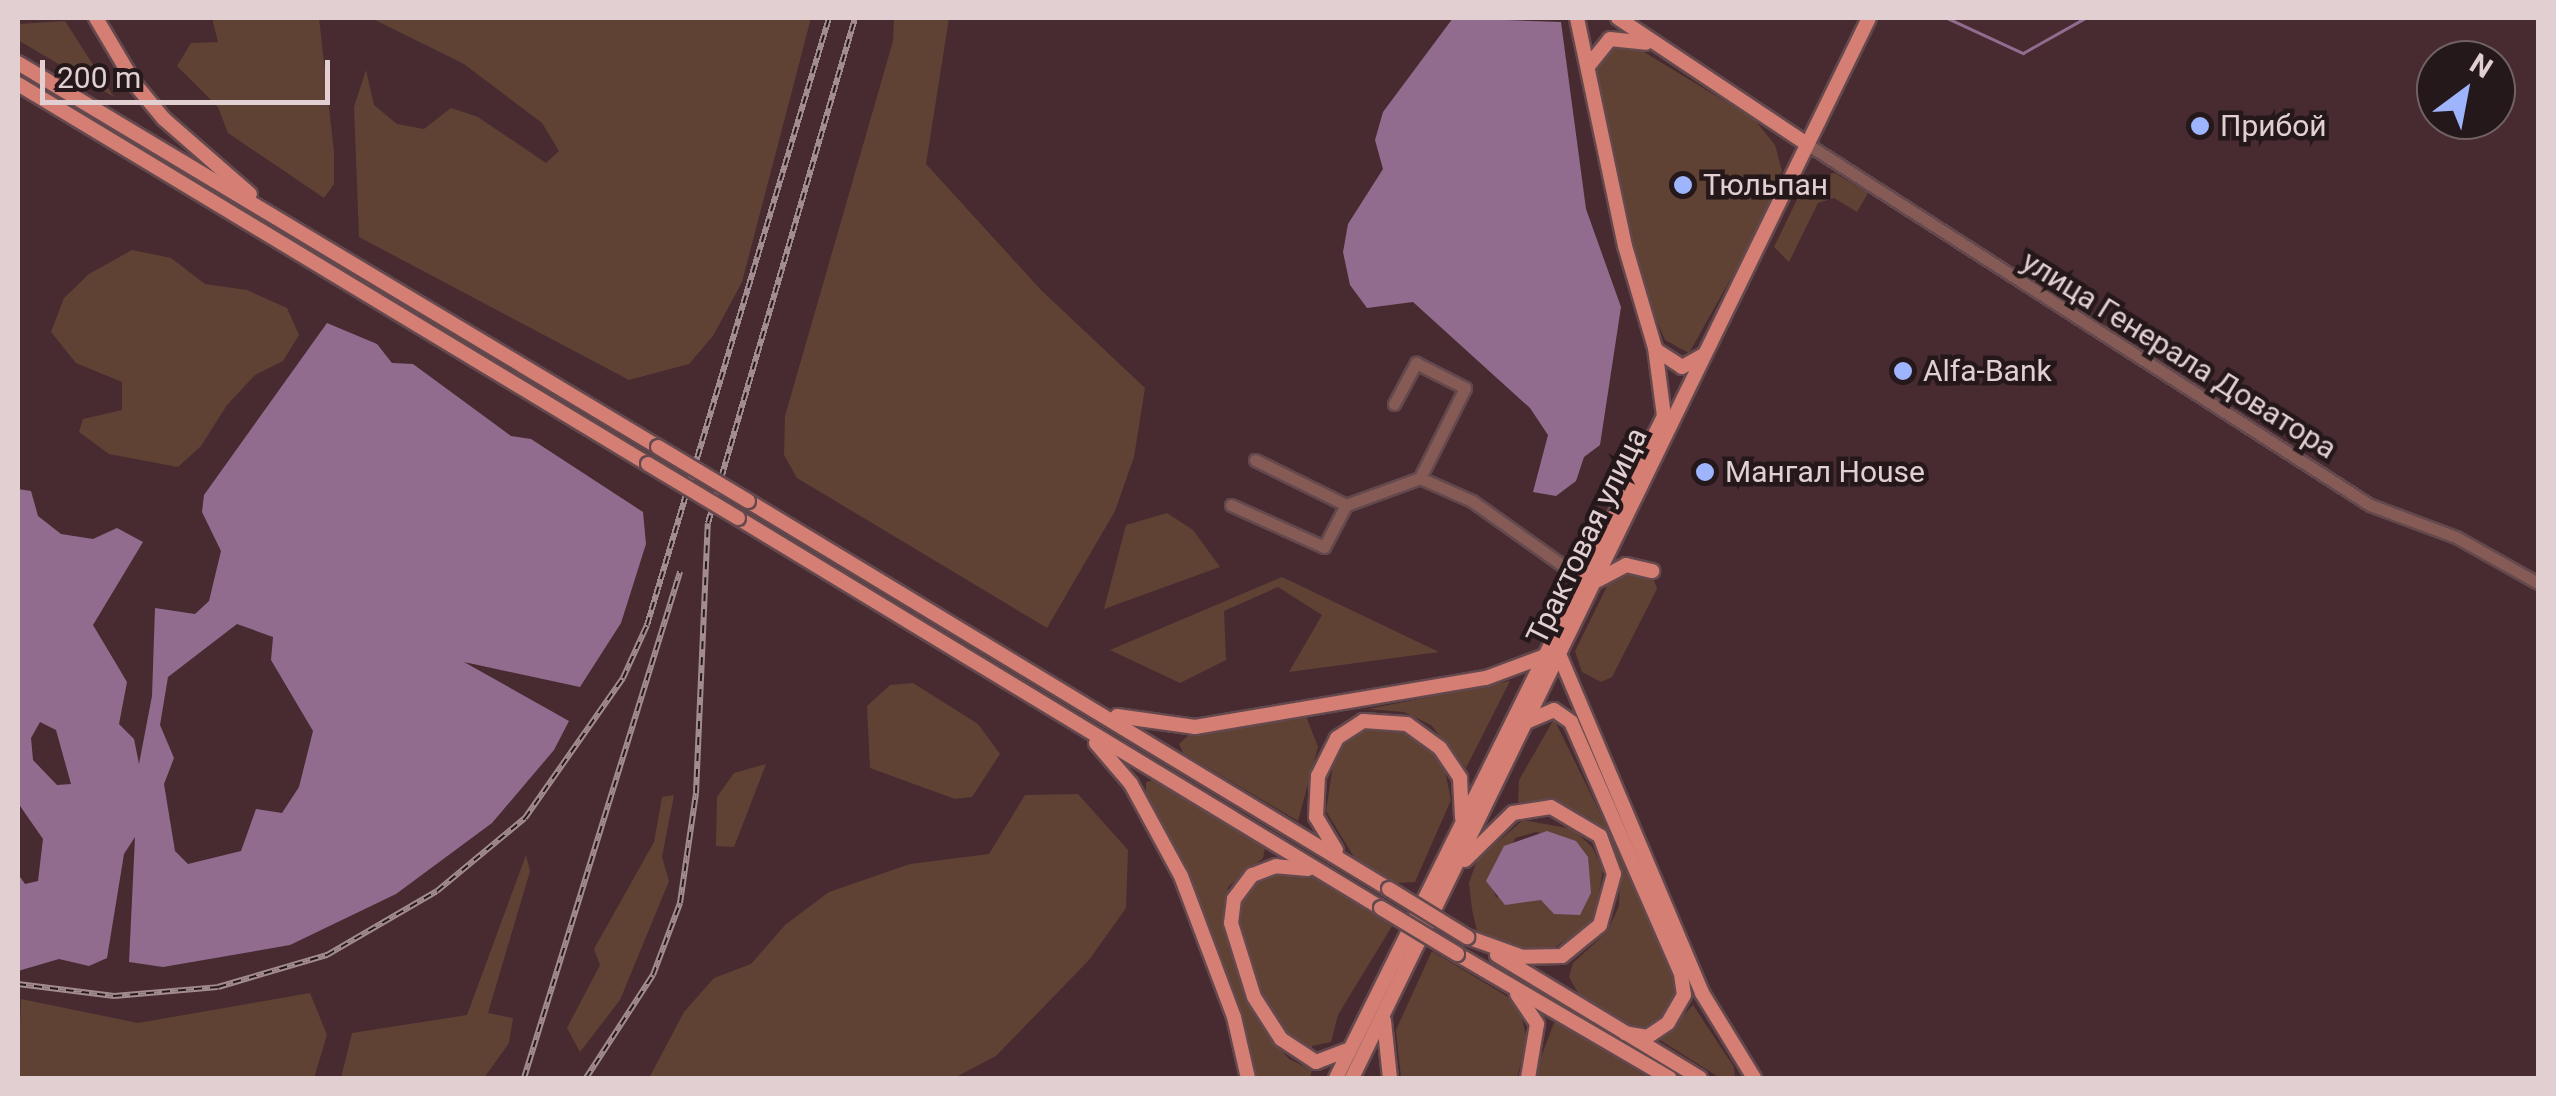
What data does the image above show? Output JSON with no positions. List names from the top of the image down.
{
  "streets": {
    "main road": ["Трактовая улица"],
    "street": ["улица Генерала Доватора"]
  },
  "crossings": [
    ["улица Генерала Доватора", "Трактовая улица"]
  ],
  "places": [
    "Прибой",
    "Тюльпан",
    "Alfa-Bank",
    "Мангал House"
  ],
  "scale_bar": "200 m",
  "north": "top right"
}
